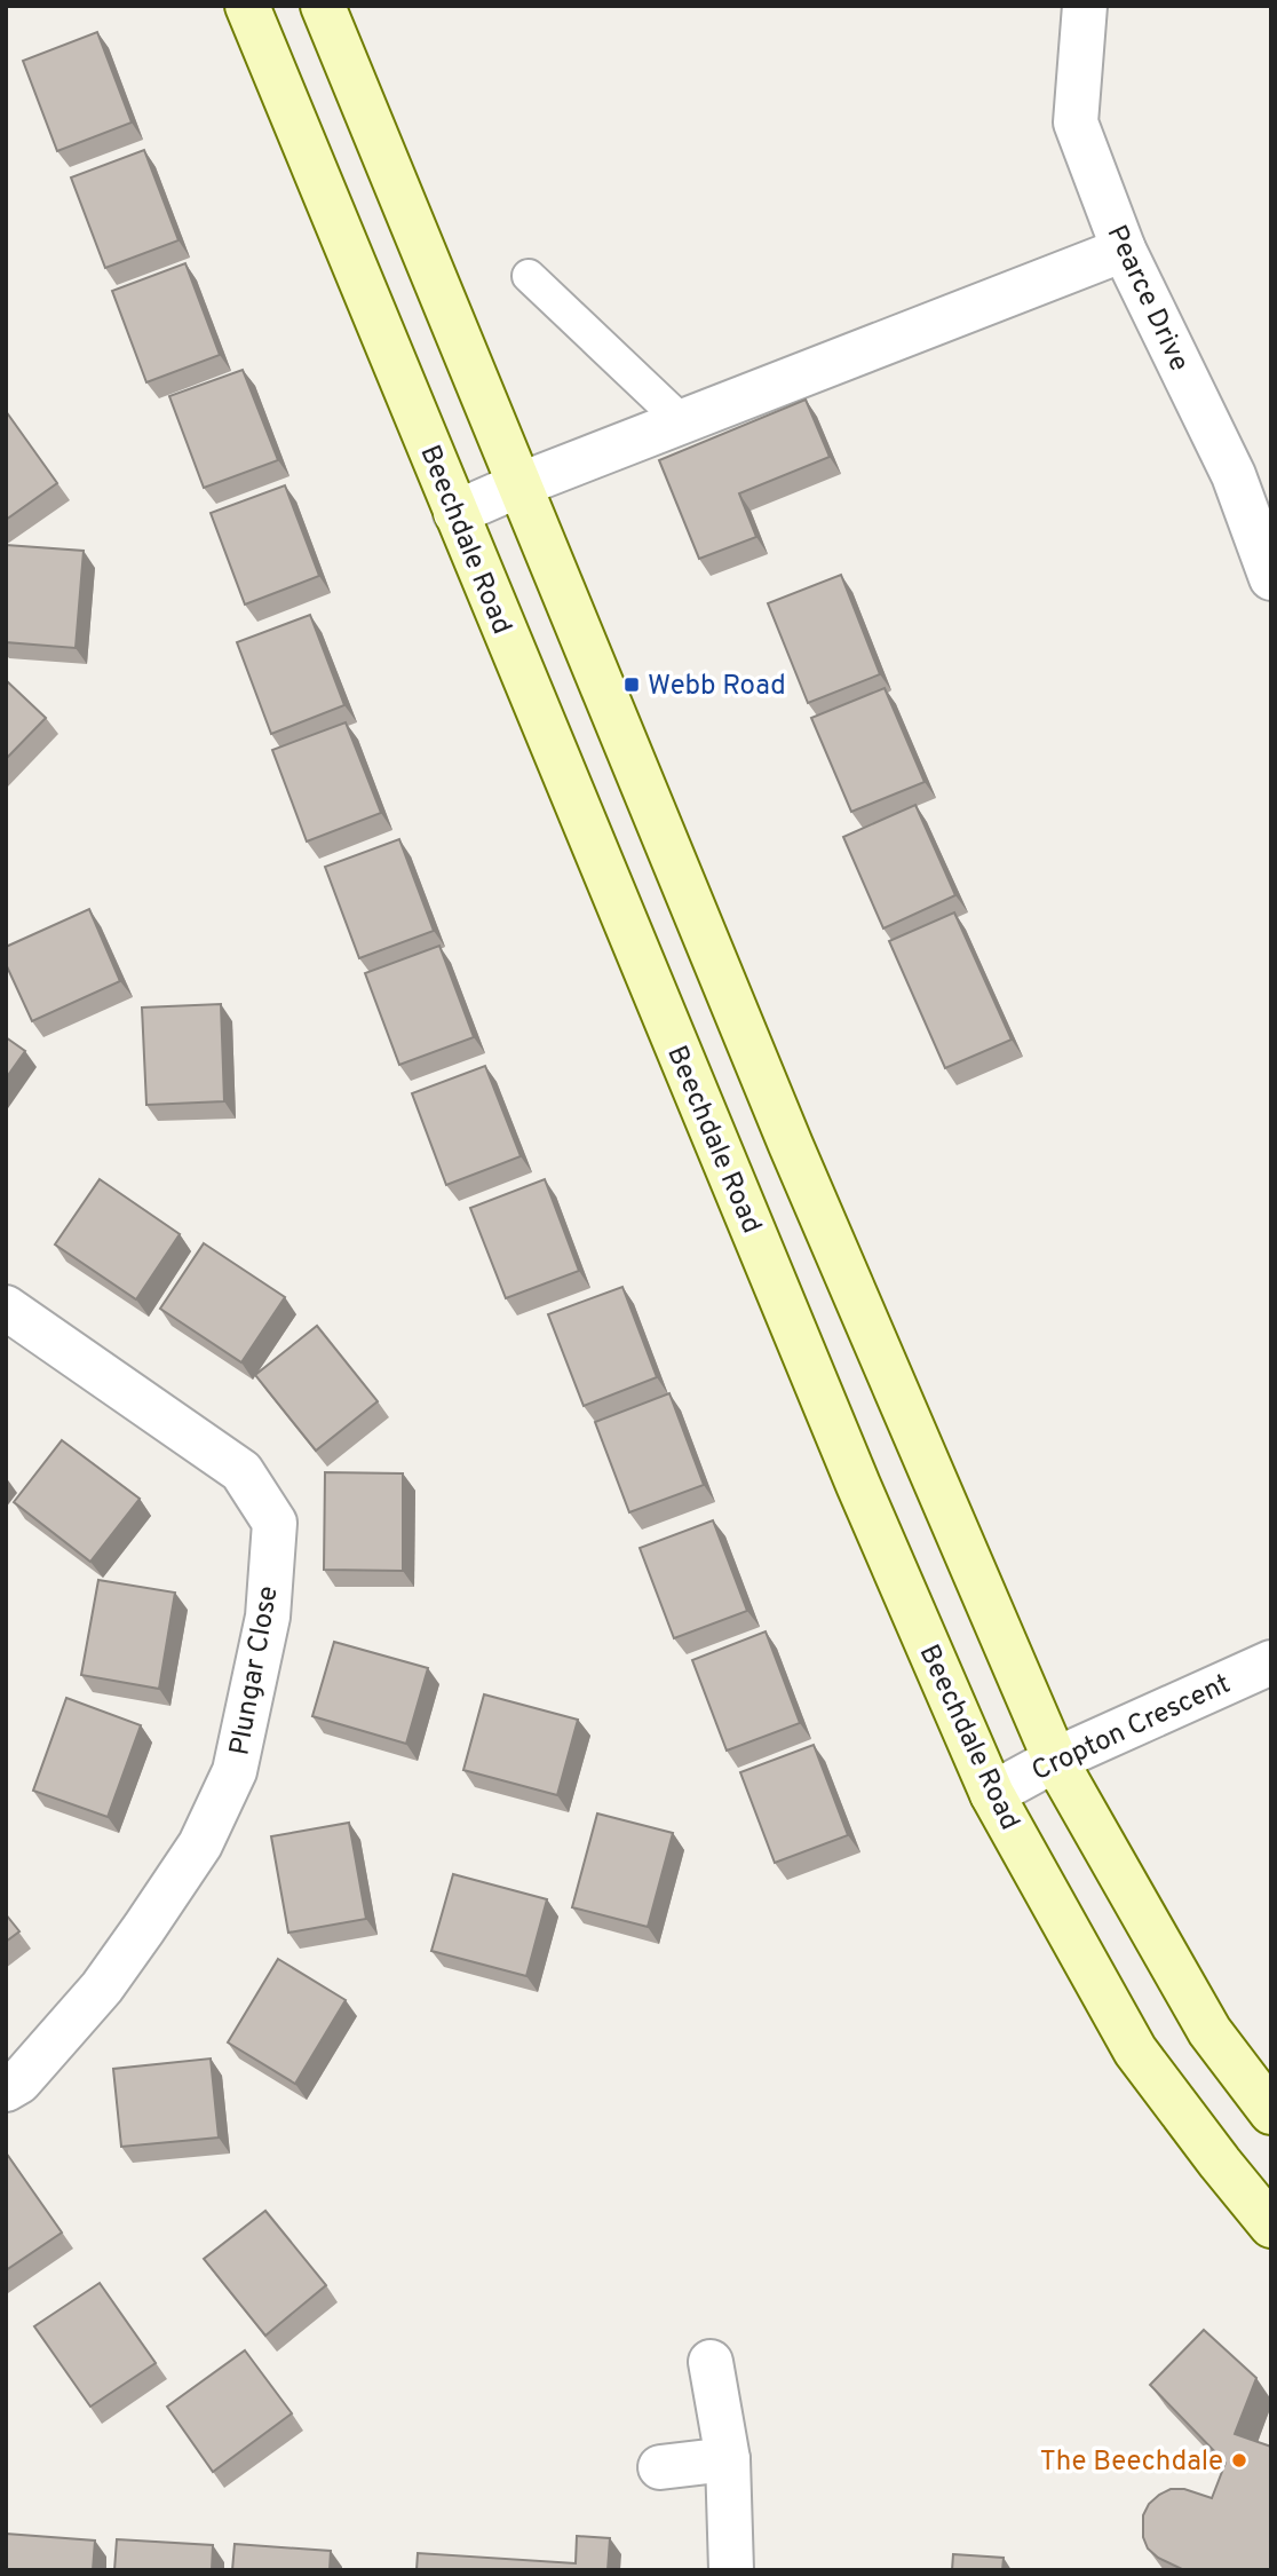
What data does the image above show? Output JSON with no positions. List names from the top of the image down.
{
  "streets": {
    "street": [
      "Pearce Drive",
      "Beechdale Road",
      "Plungar Close",
      "Cropton Crescent"
    ]
  },
  "crossings": [
    ["Beechdale Road", "Cropton Crescent"]
  ],
  "places": {
    "transit": ["Webb Road"],
    "other": ["The Beechdale"]
  }
}
